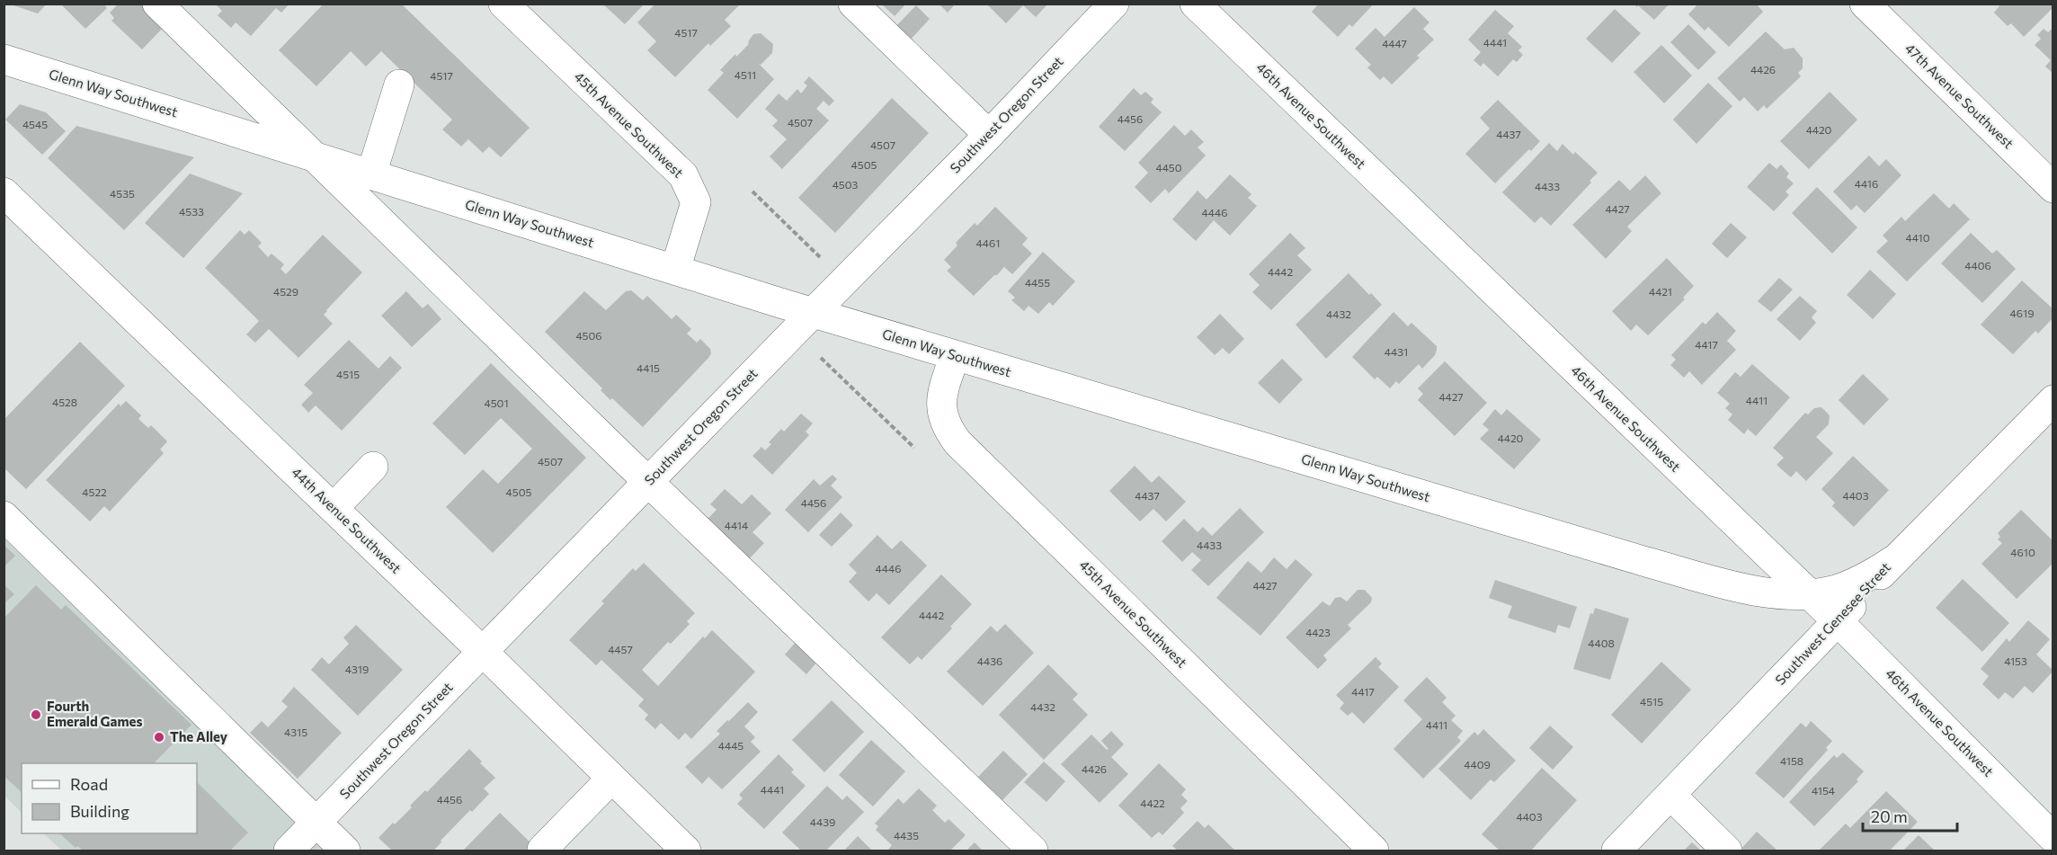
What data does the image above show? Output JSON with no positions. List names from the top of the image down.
{
  "streets": {
    "street": [
      "Glenn Way Southwest",
      "47th Avenue Southwest",
      "Southwest Oregon Street",
      "46th Avenue Southwest",
      "45th Avenue Southwest",
      "44th Avenue Southwest",
      "Southwest Genesee Street"
    ]
  },
  "crossings": [
    ["Glenn Way Southwest", "Southwest Oregon Street"],
    ["Glenn Way Southwest", "46th Avenue Southwest"],
    ["Glenn Way Southwest", "45th Avenue Southwest"],
    ["Glenn Way Southwest", "Southwest Genesee Street"],
    ["Southwest Oregon Street", "44th Avenue Southwest"],
    ["46th Avenue Southwest", "Southwest Genesee Street"]
  ],
  "places": ["Fourth Emerald Games", "The Alley"],
  "house_numbers": [
    "4517",
    "4441",
    "4447",
    "4426",
    "4511",
    "4517",
    "4456",
    "4507",
    "4545",
    "4420",
    "4437",
    "4507",
    "4505",
    "4450",
    "4416",
    "4503",
    "4433",
    "4535",
    "4427",
    "4533",
    "4446",
    "4410",
    "4461",
    "4406",
    "4442",
    "4455",
    "4529",
    "4421",
    "4619",
    "4432",
    "4506",
    "4417",
    "4431",
    "4415",
    "4515",
    "4427",
    "4411",
    "4528",
    "4501",
    "4420",
    "4507",
    "4522",
    "4505",
    "4437",
    "4403",
    "4456",
    "4414",
    "4433",
    "4610",
    "4446",
    "4427",
    "4442",
    "4423",
    "4408",
    "4457",
    "4436",
    "4153",
    "4319",
    "4417",
    "4515",
    "4432",
    "4411",
    "4315",
    "4445",
    "4158",
    "4409",
    "4426",
    "4441",
    "4154",
    "4456",
    "4422",
    "4403",
    "4439",
    "4435"
  ],
  "legend": ["Road", "Building"],
  "scale_bar": "20 m"
}
